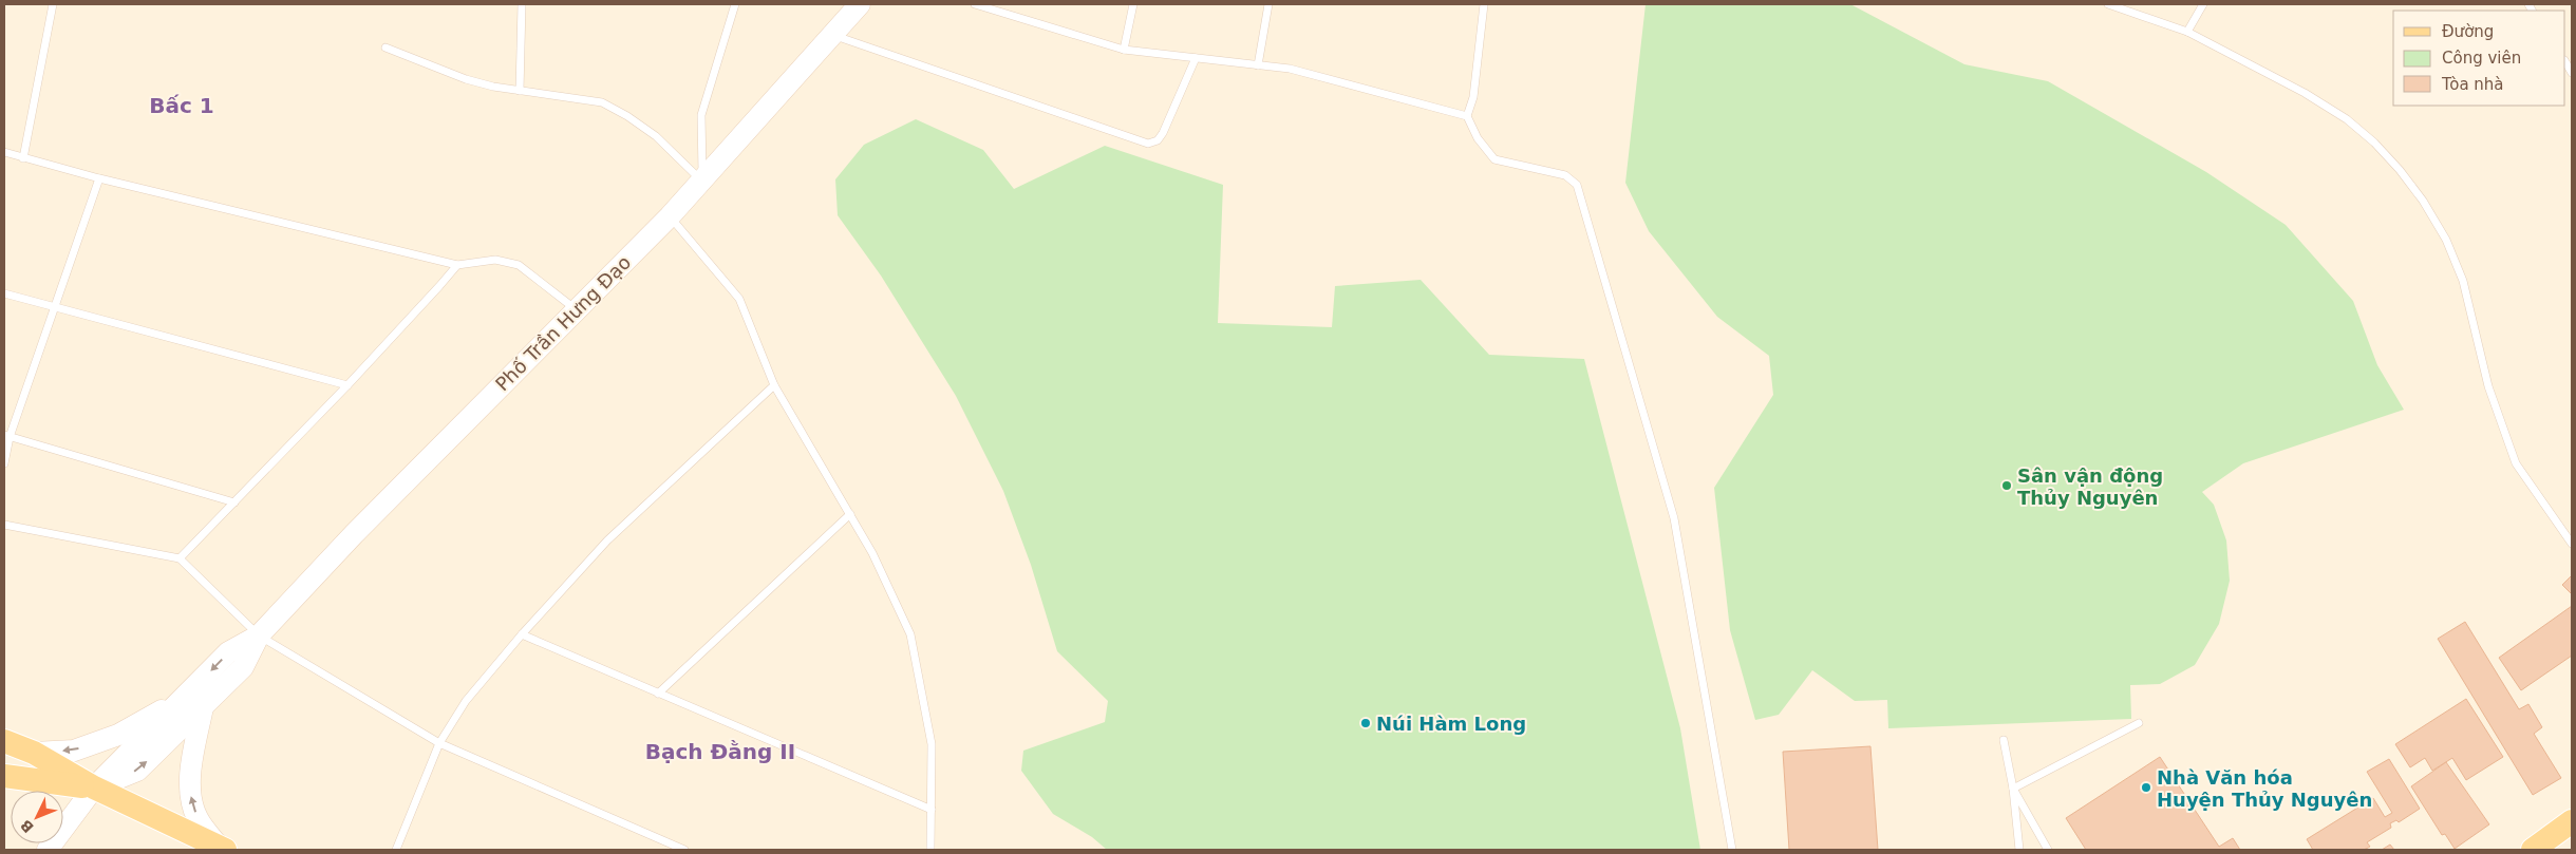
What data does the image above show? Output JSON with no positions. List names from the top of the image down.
{
  "streets": {
    "street": ["Phố Trần Hưng Đạo"]
  },
  "districts": ["Bấc 1", "Bạch Đằng II"],
  "places": ["Sân vận động Thủy Nguyên", "Núi Hàm Long", "Nhà Văn hóa Huyện Thủy Nguyên"],
  "legend": ["Đường", "Công viên", "Tòa nhà"],
  "north": "bottom left"
}
